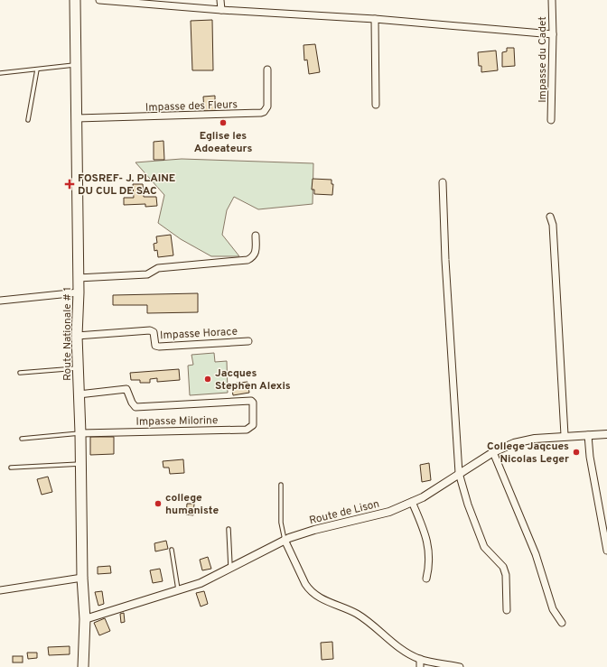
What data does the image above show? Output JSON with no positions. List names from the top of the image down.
{
  "streets": {
    "main road": ["Route Nationale # 1"],
    "street": [
      "Impasse du Cadet",
      "Impasse des Fleurs",
      "Impasse Horace",
      "Impasse Milorine",
      "Route de Lison"
    ]
  },
  "crossings": [
    ["Impasse des Fleurs", "Route Nationale # 1"],
    ["Impasse Horace", "Route Nationale # 1"],
    ["Route Nationale # 1", "Impasse Milorine"],
    ["Route Nationale # 1", "Route de Lison"]
  ],
  "places": {
    "other": [
      "Eglise les Adoeateurs",
      "Jacques Stephen Alexis",
      "College Jaqcues Nicolas Leger",
      "college humaniste"
    ],
    "health": ["FOSREF- J. PLAINE DU CUL DE SAC"]
  }
}
